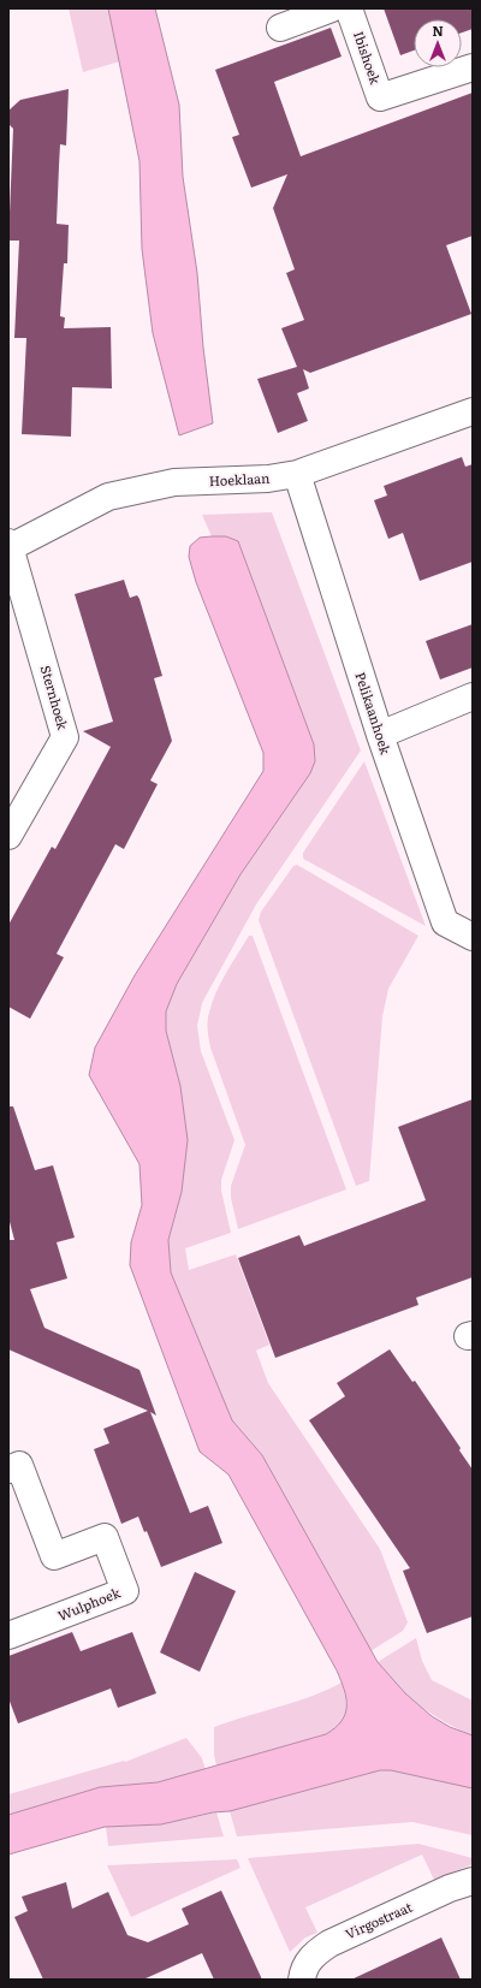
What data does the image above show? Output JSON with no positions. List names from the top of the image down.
{
  "streets": {
    "street": [
      "Ibishoek",
      "Hoeklaan",
      "Sternhoek",
      "Pelikaanhoek",
      "Wulphoek",
      "Virgostraat"
    ]
  },
  "crossings": [
    ["Hoeklaan", "Sternhoek"],
    ["Hoeklaan", "Pelikaanhoek"]
  ],
  "north": "top"
}
